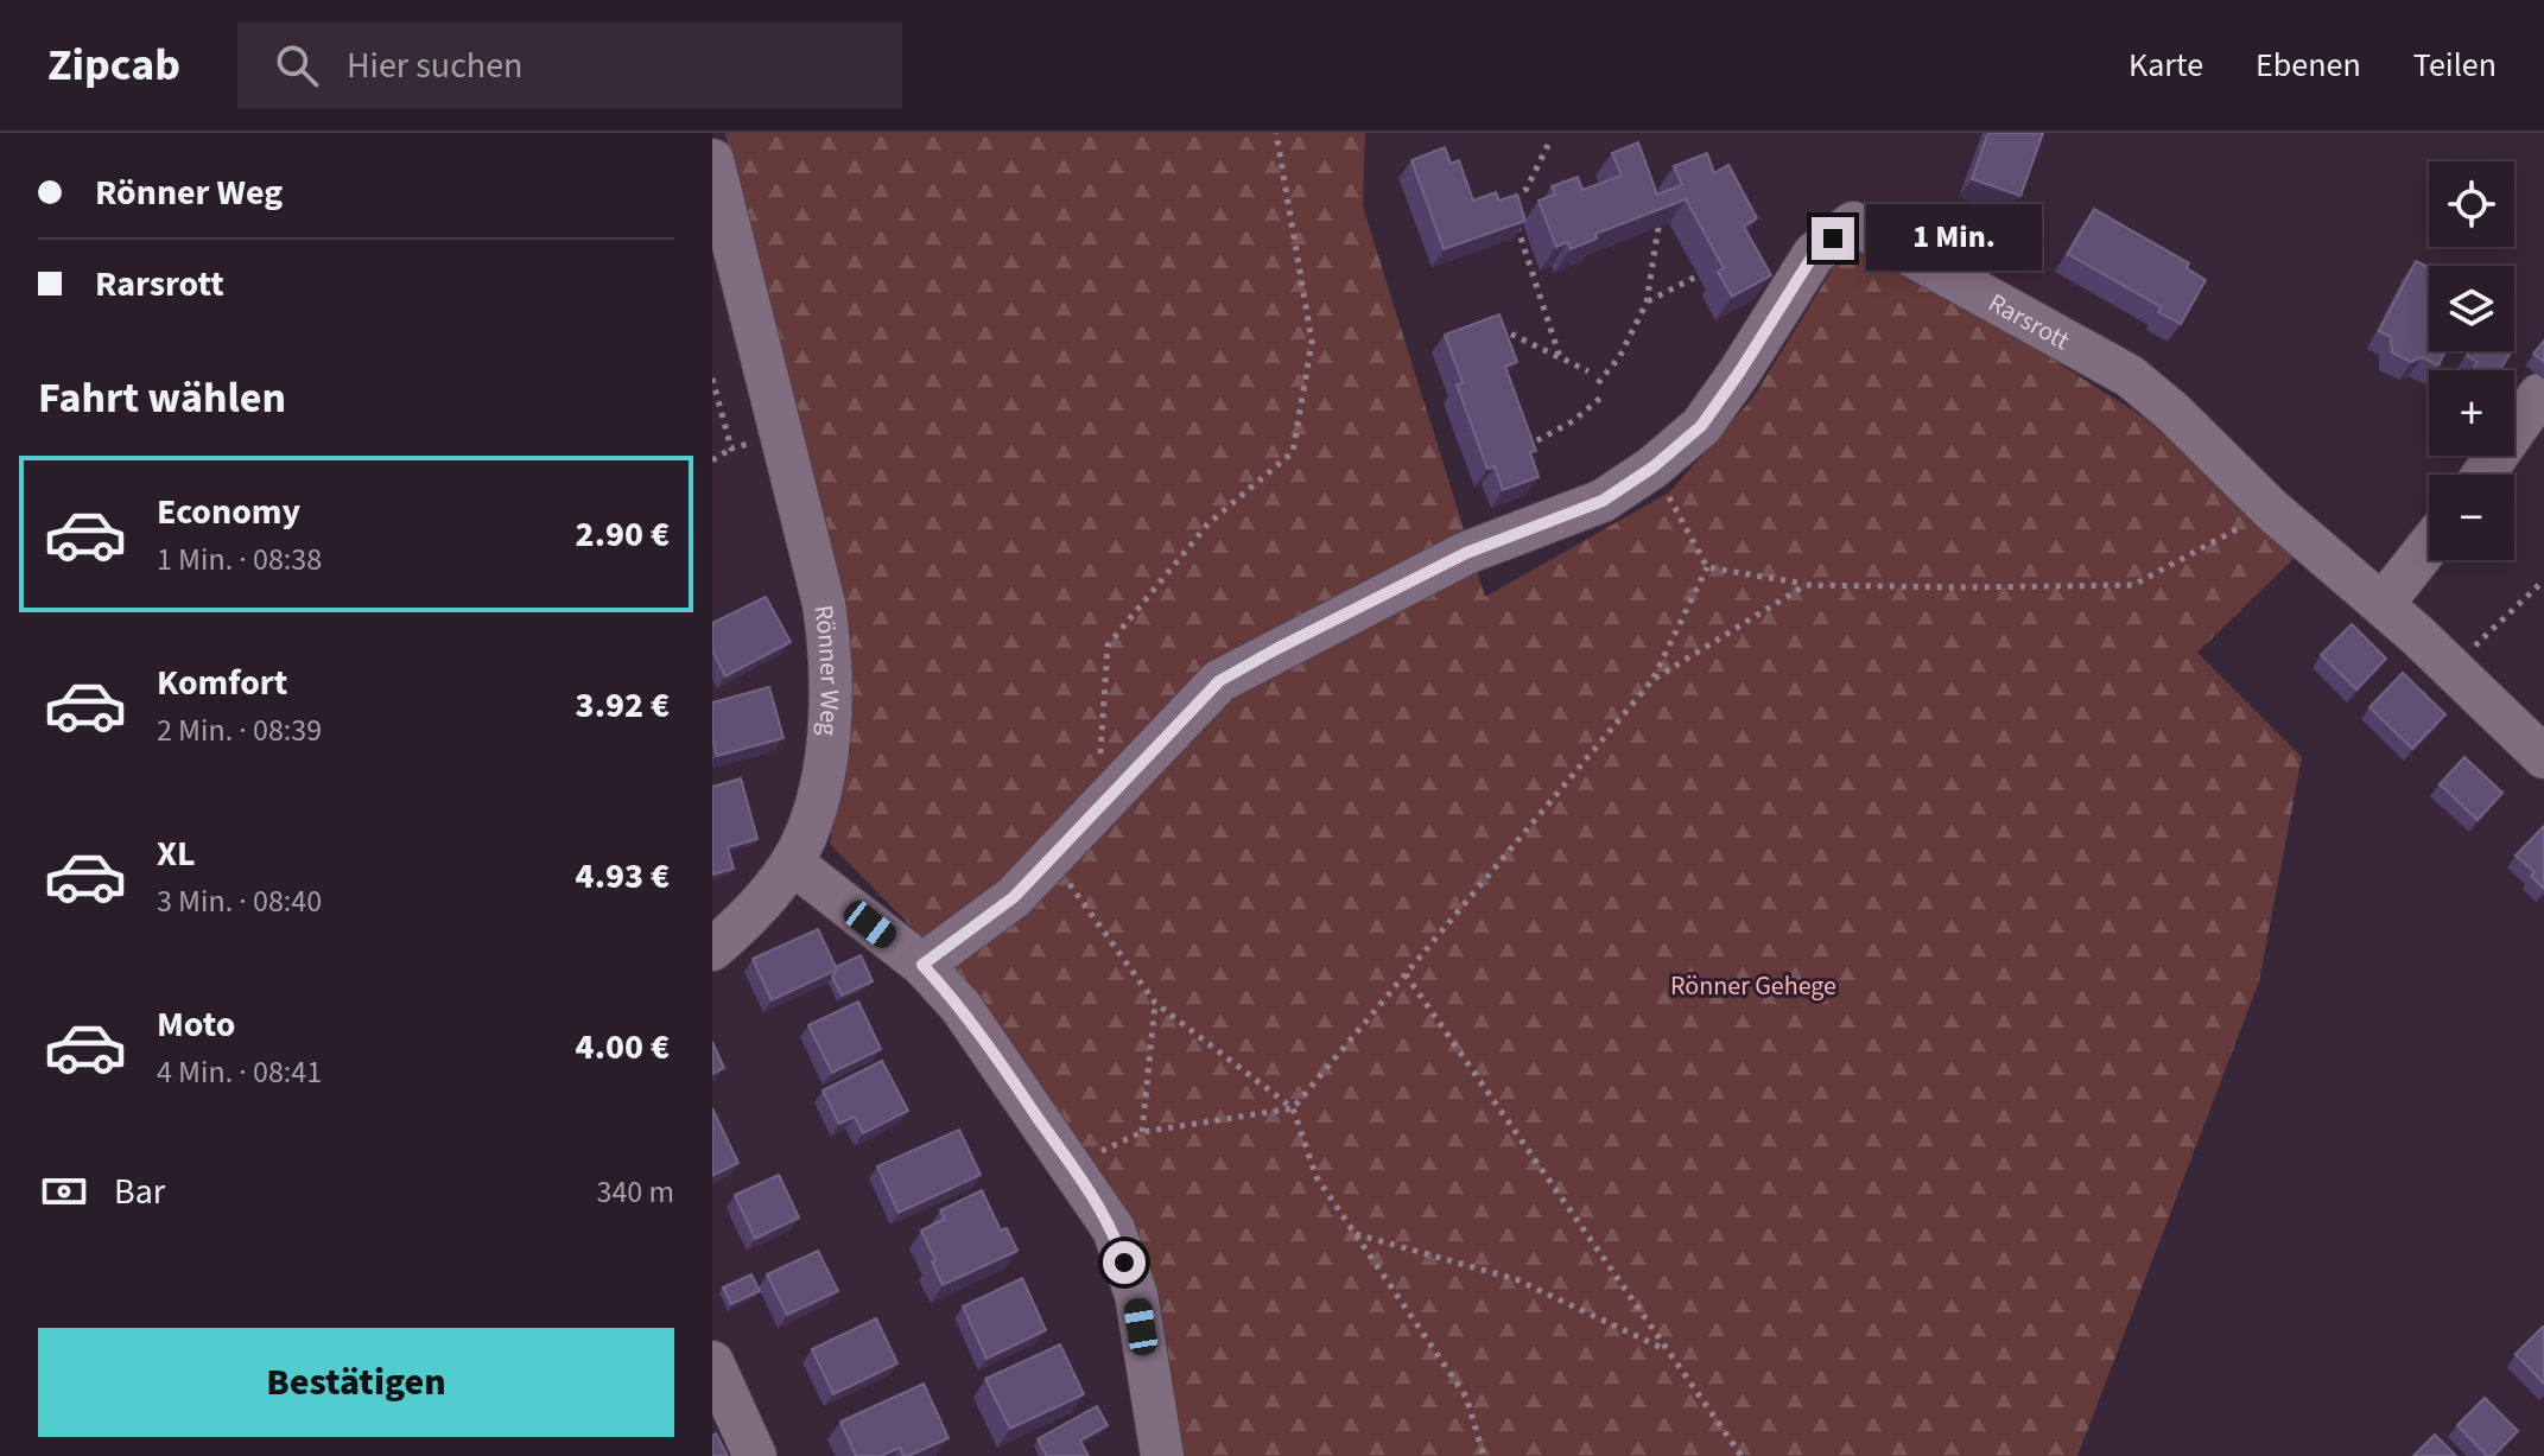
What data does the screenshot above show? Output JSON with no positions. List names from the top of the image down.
{
  "streets": {
    "street": ["Rarsrott", "Rönner Weg"]
  },
  "parks": ["Rönner Gehege"],
  "page": {
    "header": "Zipcab",
    "search": "Hier suchen",
    "nav": ["Karte", "Ebenen", "Teilen"],
    "banner": ["Rönner Weg", "Rarsrott"],
    "map_buttons": ["+", "−"],
    "bubble": "1 Min.",
    "heading": "Fahrt wählen",
    "list": [
      {
        "name": "Economy",
        "note": "1 Min. · 08:38",
        "value": "2.90 €"
      },
      {
        "name": "Komfort",
        "note": "2 Min. · 08:39",
        "value": "3.92 €"
      },
      {
        "name": "XL",
        "note": "3 Min. · 08:40",
        "value": "4.93 €"
      },
      {
        "name": "Moto",
        "note": "4 Min. · 08:41",
        "value": "4.00 €"
      }
    ],
    "pay": ["Bar", "340 m"],
    "buttons": "Bestätigen"
  }
}
